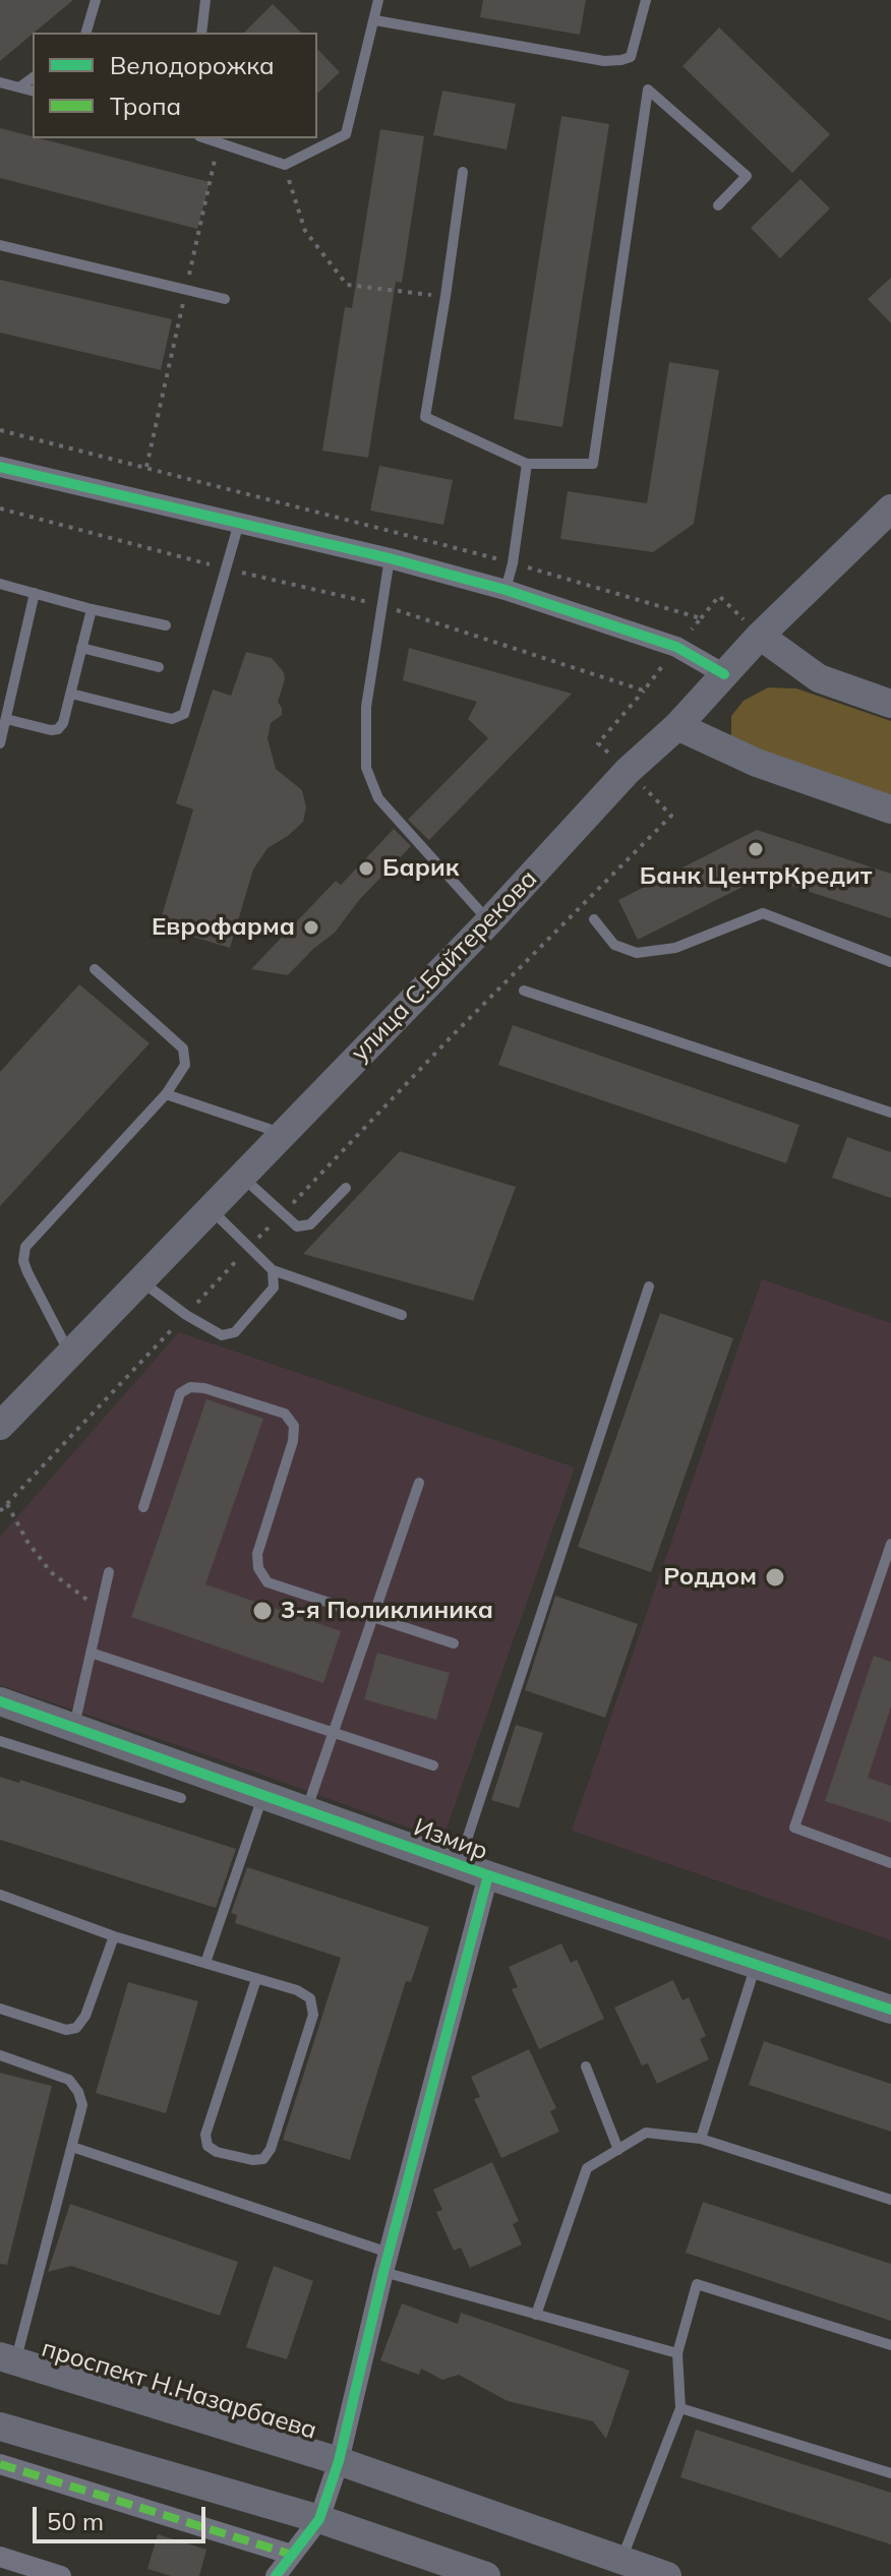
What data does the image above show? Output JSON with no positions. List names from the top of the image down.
{
  "streets": {
    "main road": ["улица С.Байтерекова", "Измир", "проспект Н.Назарбаева"]
  },
  "places": [
    "Банк ЦентрКредит",
    "Барик",
    "Еврофарма",
    "Роддом",
    "3-я Поликлиника"
  ],
  "legend": ["Велодорожка", "Тропа"],
  "scale_bar": "50 m"
}
